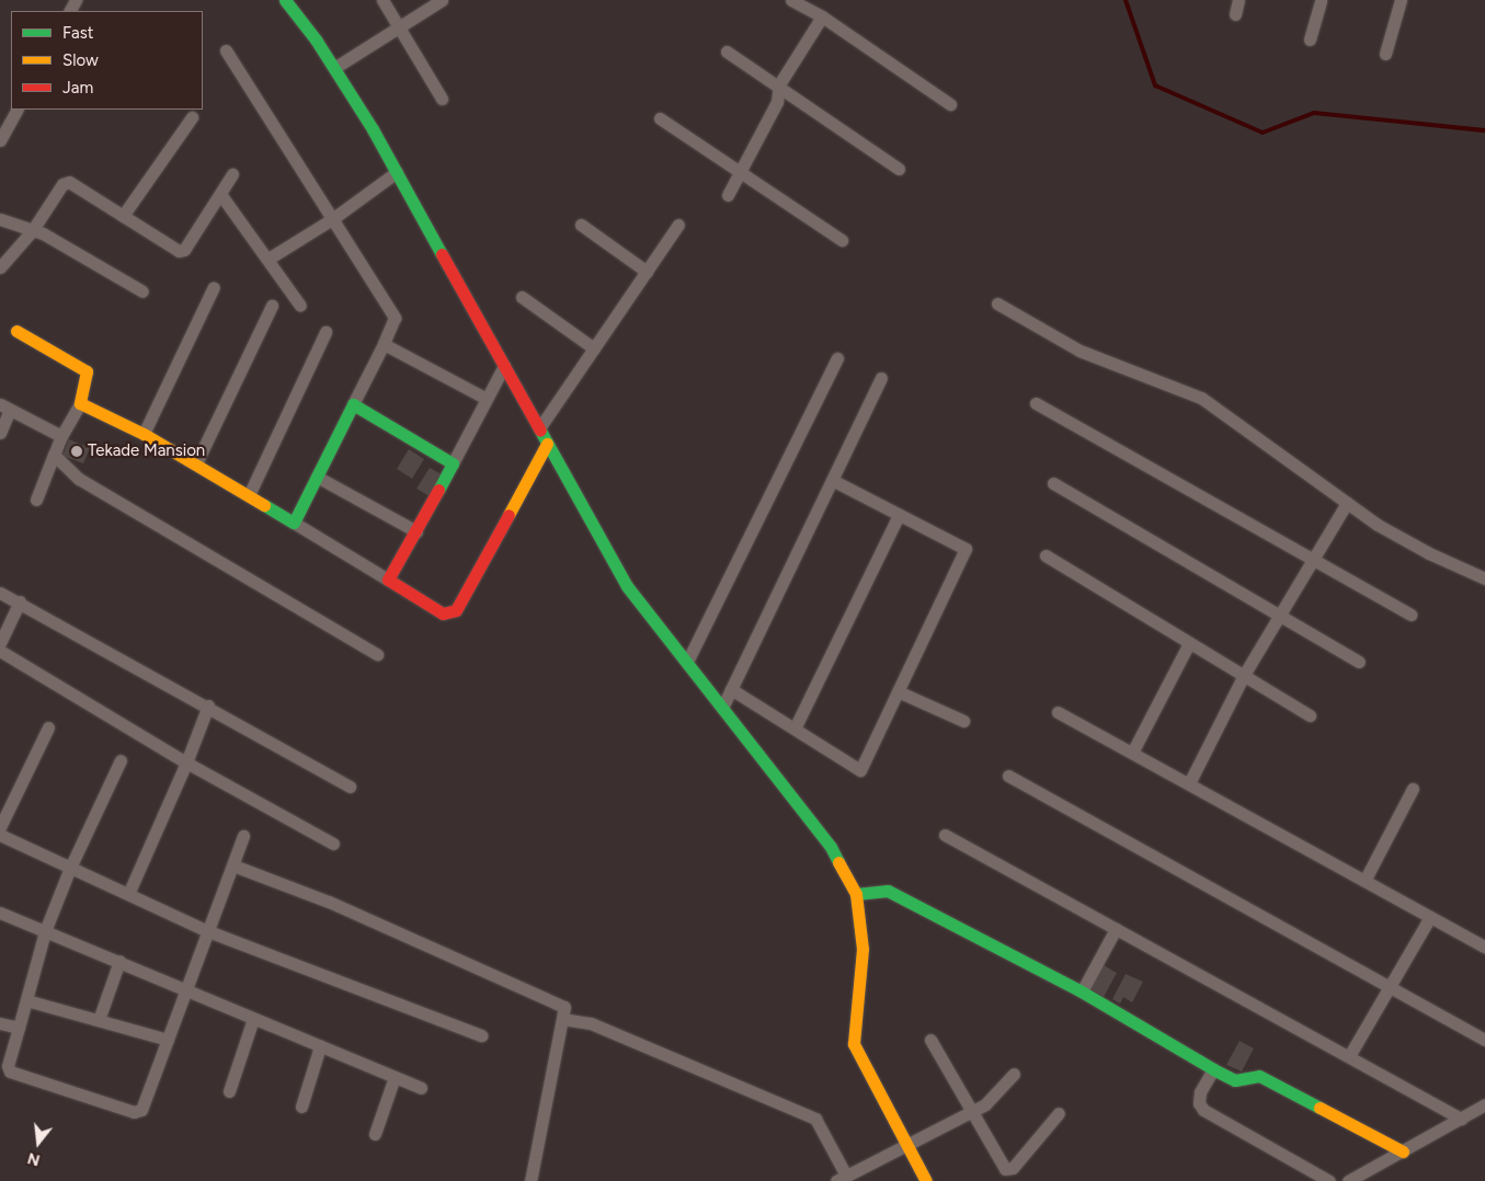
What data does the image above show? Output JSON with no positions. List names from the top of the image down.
{
  "places": ["Tekade Mansion"],
  "legend": ["Fast", "Slow", "Jam"],
  "north": "bottom"
}
